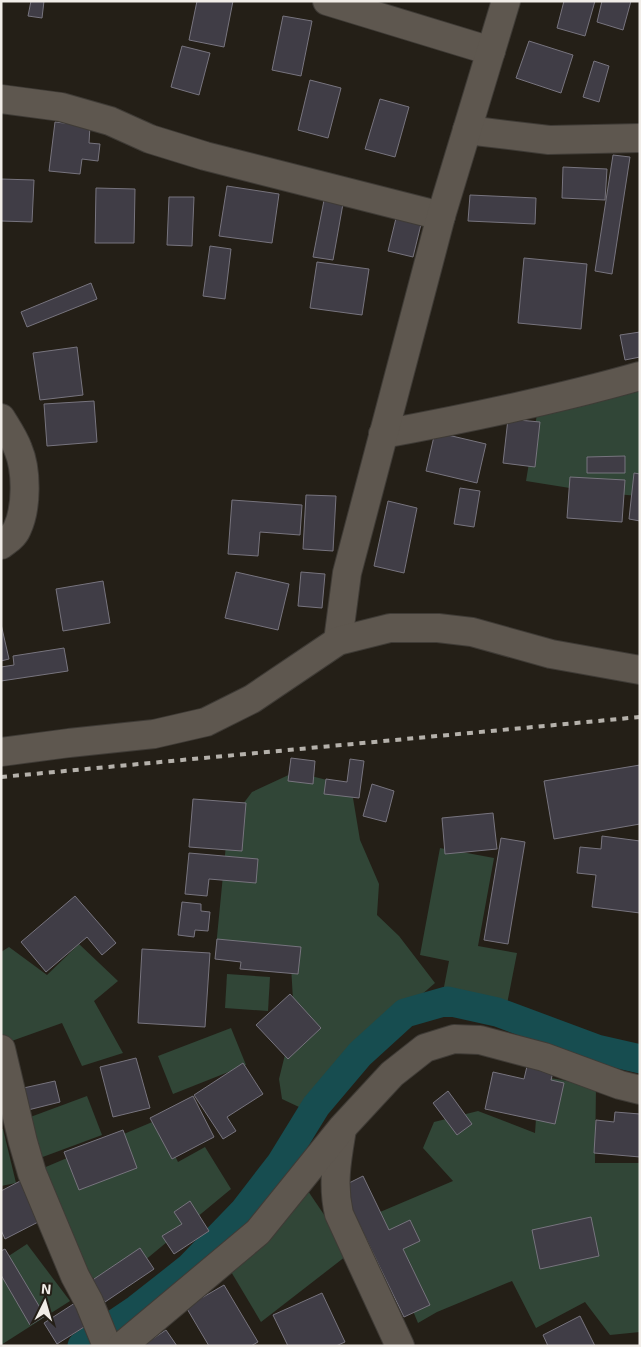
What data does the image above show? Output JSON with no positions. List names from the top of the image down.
{
  "north": "top"
}
